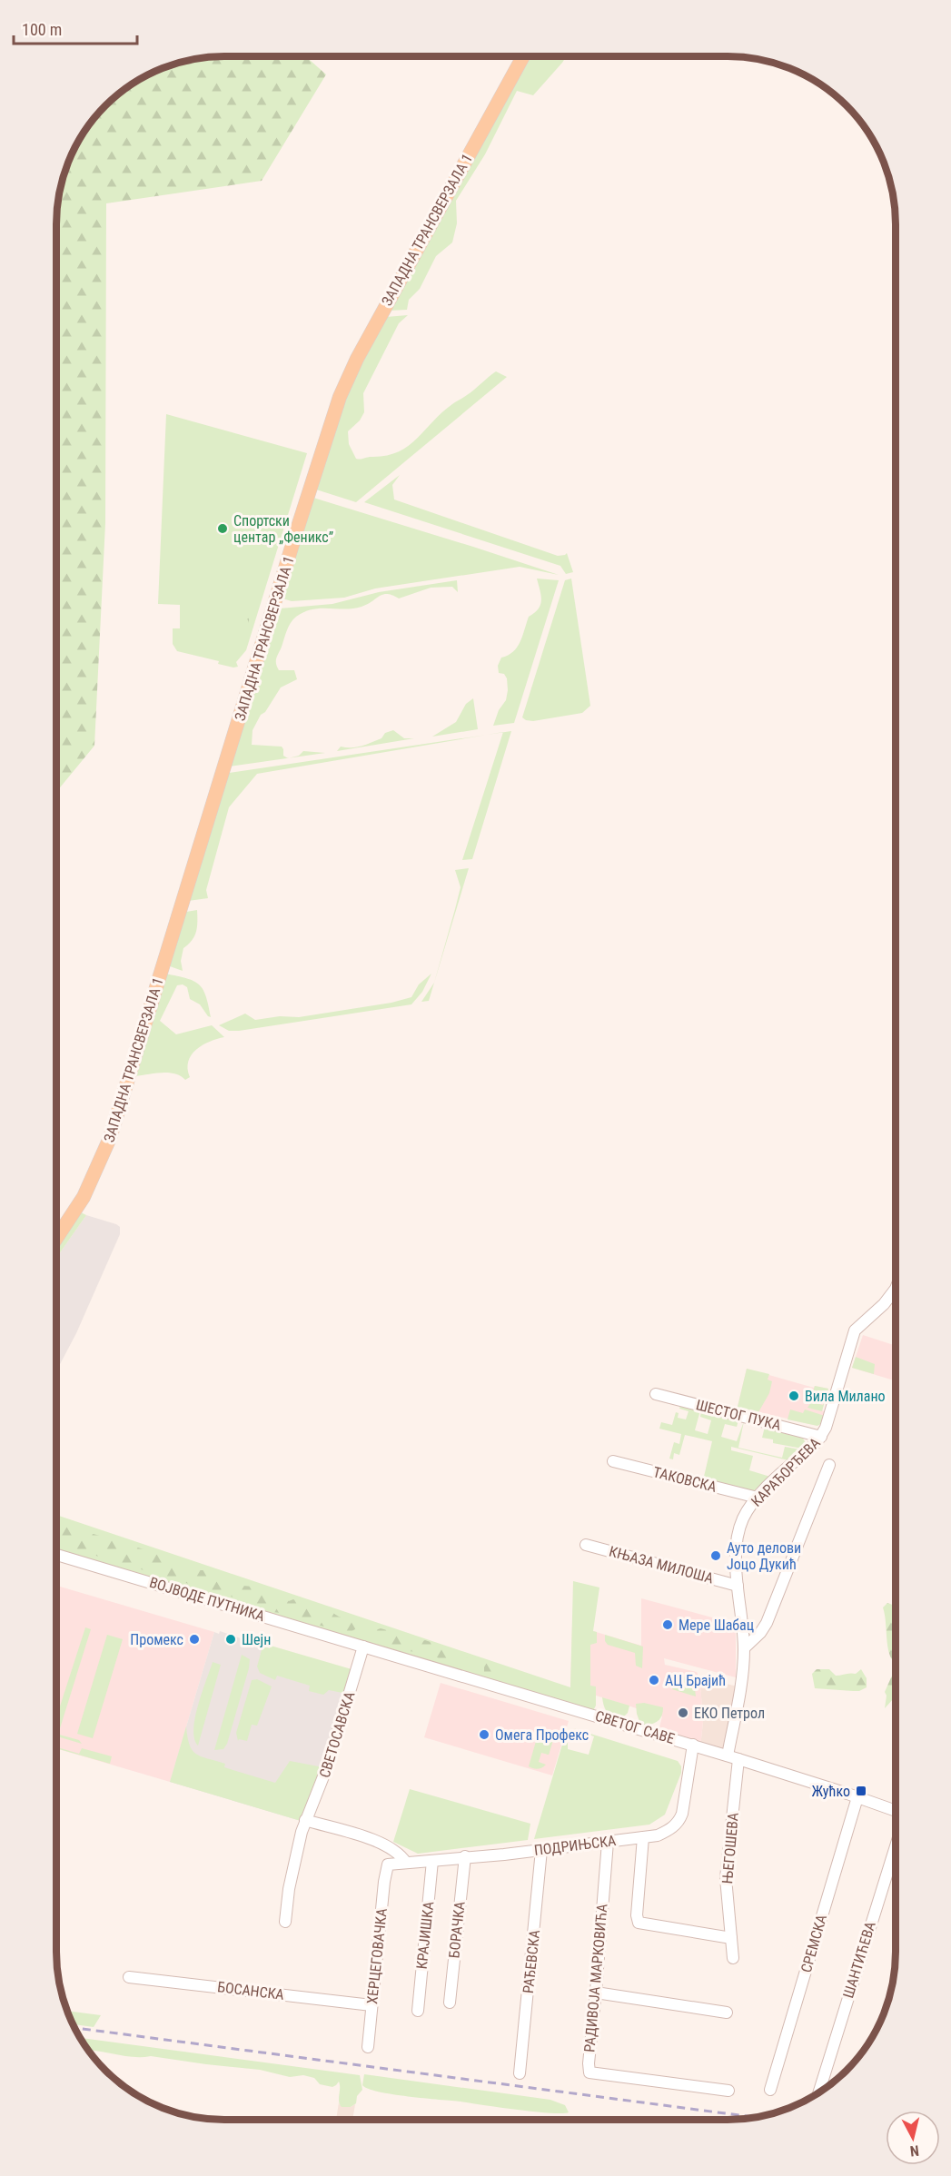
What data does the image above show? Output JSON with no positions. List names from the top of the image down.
{
  "streets": {
    "main road": ["ЗАПАДНА ТРАНСВЕРЗАЛА 1"],
    "street": [
      "ШЕСТОГ ПУКА",
      "КАРАЂОРЂЕВА",
      "ТАКОВСКА",
      "КЊАЗА МИЛОША",
      "ВОЈВОДЕ ПУТНИКА",
      "СВЕТОГ САВЕ",
      "СВЕТОСАВСКА",
      "ПОДРИЊСКА",
      "ЊЕГОШЕВА",
      "БОРАЧКА",
      "КРАЈИШКА",
      "СРЕМСКА",
      "ХЕРЦЕГОВАЧКА",
      "ШАНТИЋЕВА",
      "РАЂЕВСКА",
      "РАДИВОЈА МАРКОВИЋА",
      "БОСАНСКА"
    ]
  },
  "crossings": [
    ["ШЕСТОГ ПУКА", "КАРАЂОРЂЕВА"],
    ["КАРАЂОРЂЕВА", "ТАКОВСКА"],
    ["КАРАЂОРЂЕВА", "КЊАЗА МИЛОША"],
    ["КАРАЂОРЂЕВА", "СВЕТОГ САВЕ"],
    ["КАРАЂОРЂЕВА", "ЊЕГОШЕВА"],
    ["ВОЈВОДЕ ПУТНИКА", "СВЕТОГ САВЕ"],
    ["ВОЈВОДЕ ПУТНИКА", "СВЕТОСАВСКА"],
    ["СВЕТОГ САВЕ", "СВЕТОСАВСКА"],
    ["СВЕТОГ САВЕ", "ПОДРИЊСКА"],
    ["СВЕТОГ САВЕ", "ЊЕГОШЕВА"],
    ["СВЕТОГ САВЕ", "СРЕМСКА"],
    ["ПОДРИЊСКА", "БОРАЧКА"],
    ["ПОДРИЊСКА", "КРАЈИШКА"],
    ["ПОДРИЊСКА", "ХЕРЦЕГОВАЧКА"],
    ["ПОДРИЊСКА", "РАЂЕВСКА"],
    ["ПОДРИЊСКА", "РАДИВОЈА МАРКОВИЋА"],
    ["ХЕРЦЕГОВАЧКА", "БОСАНСКА"]
  ],
  "places": {
    "other": [
      "Спортски центар „Феникс”",
      "Вила Милано",
      "Ауто делови Јоцо Дукић",
      "Мере Шабац",
      "Промекс",
      "Шејн",
      "АЦ Брајић",
      "ЕКО Петрол",
      "Омега Профекс"
    ],
    "transit": ["Жућко"]
  },
  "scale_bar": "100 m",
  "north": "bottom"
}
